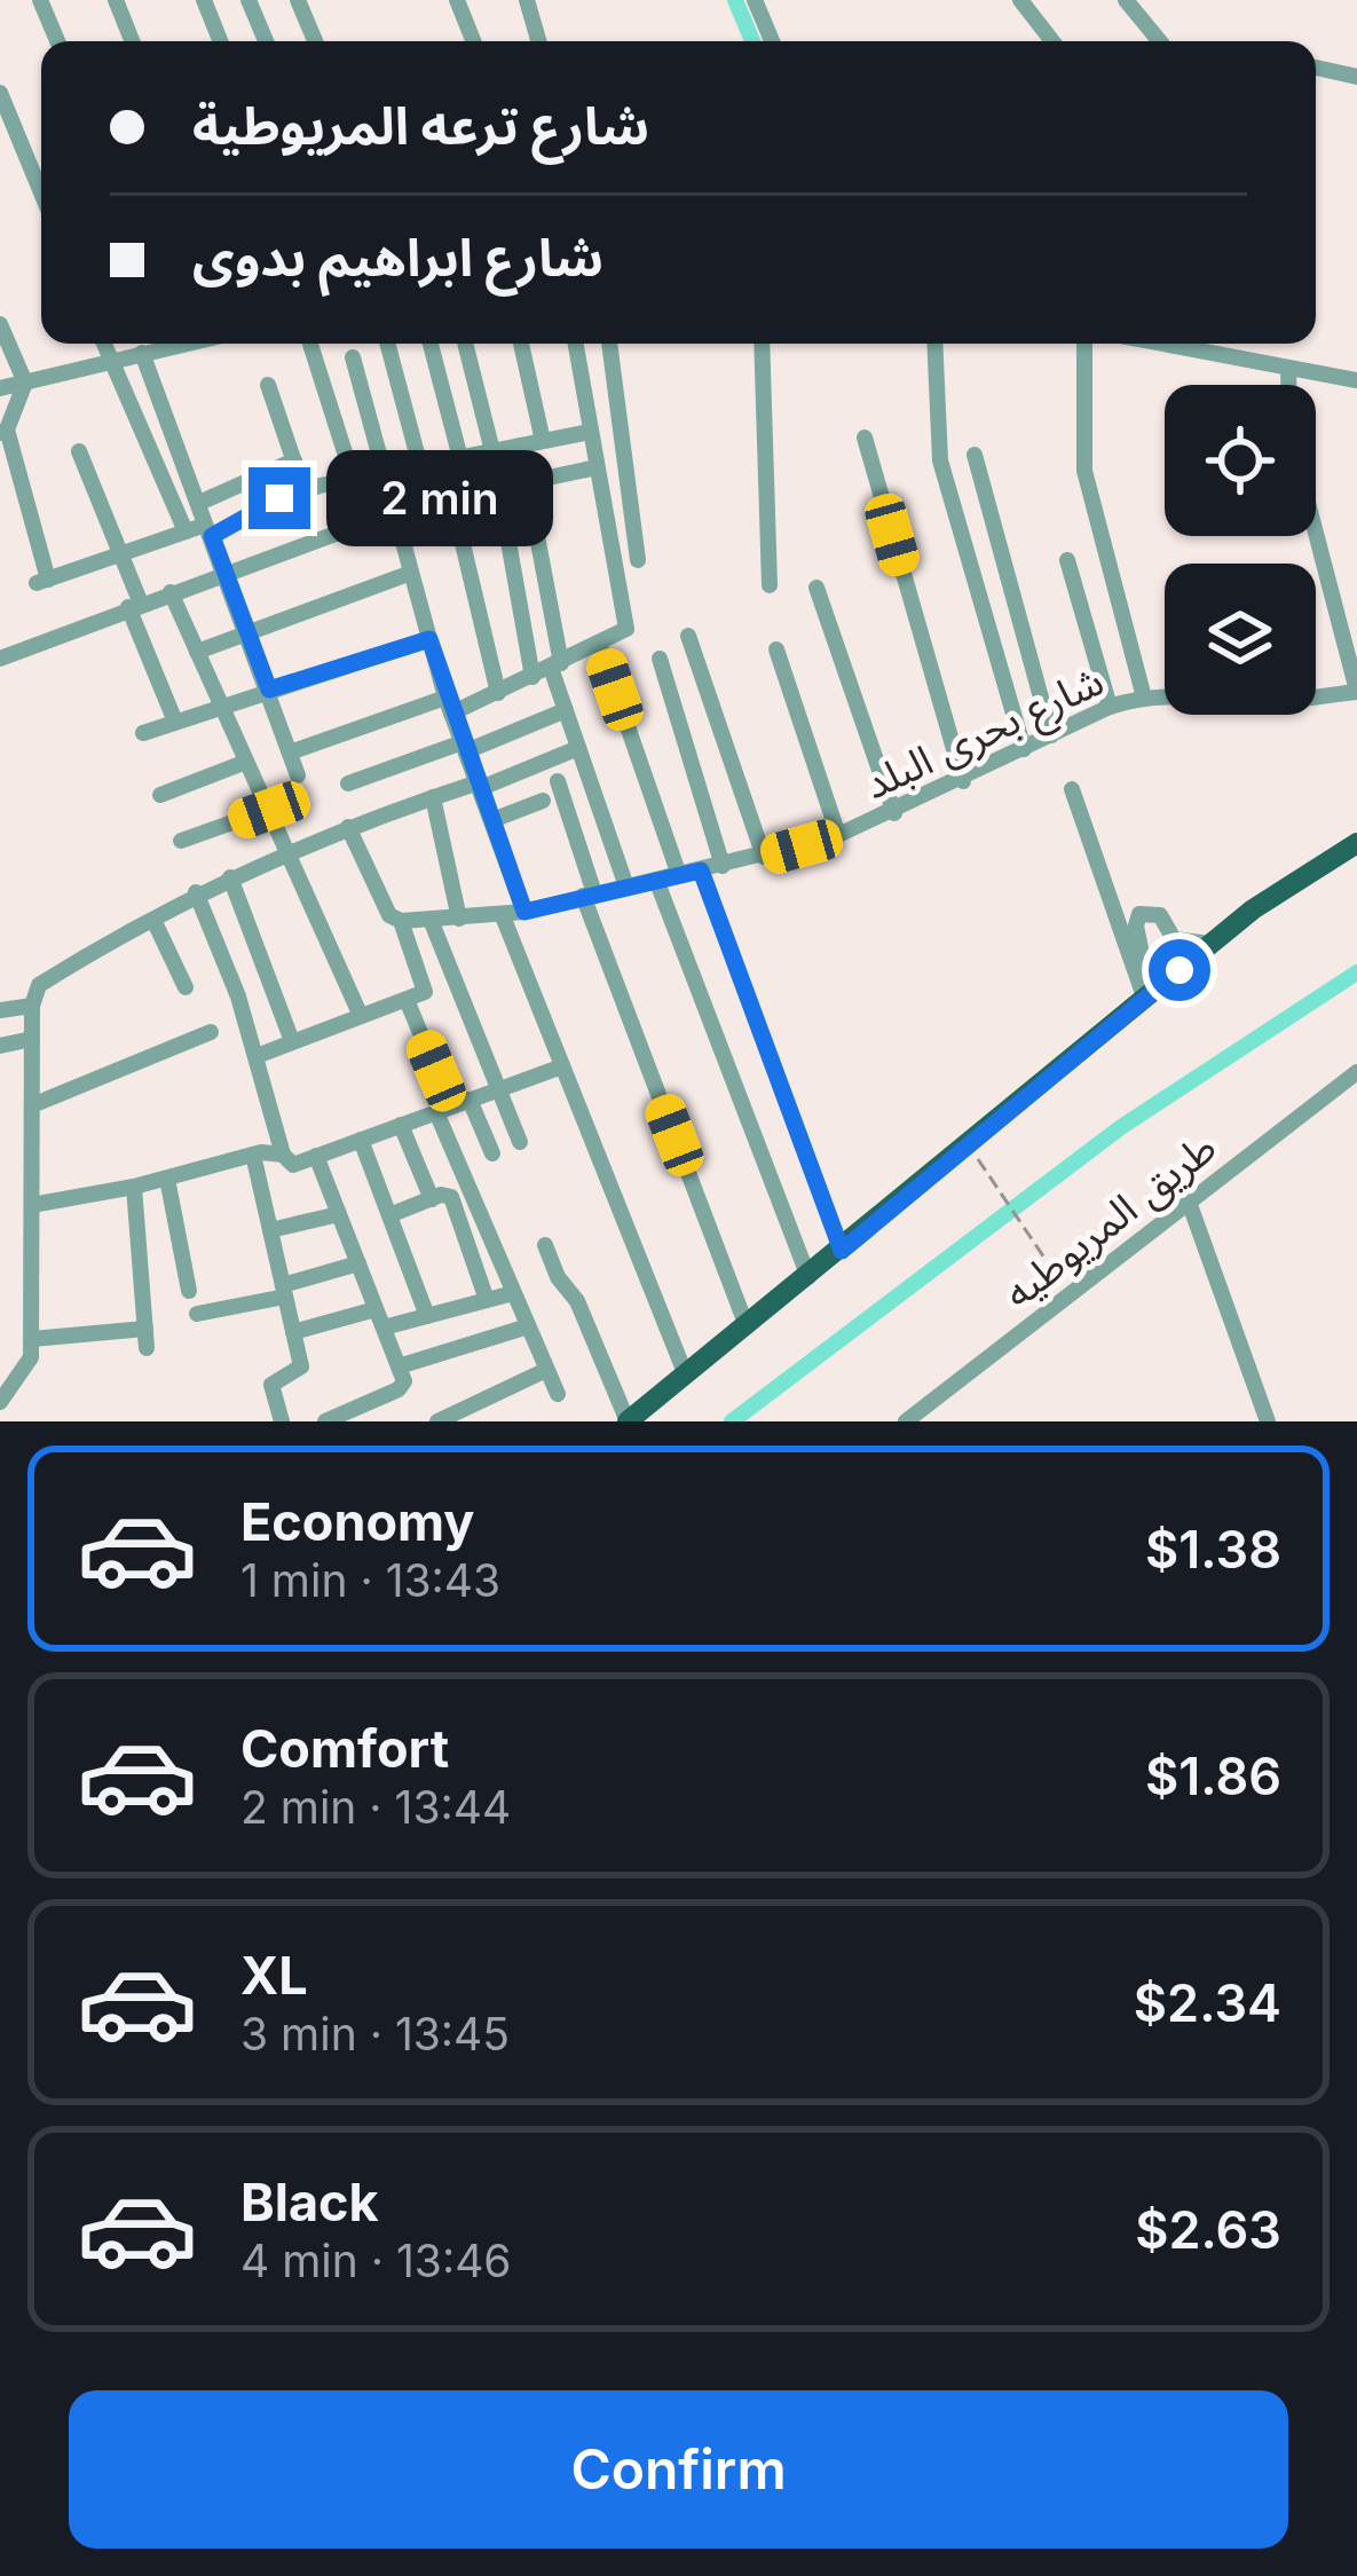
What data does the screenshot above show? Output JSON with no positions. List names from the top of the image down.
{
  "streets": {
    "street": ["شارع بحرى البلد", "طريق المريوطيه"]
  },
  "page": {
    "banner": ["شارع ترعه المريوطية", "شارع ابراهيم بدوى"],
    "bubble": "2 min",
    "list": [
      {
        "name": "Economy",
        "note": "1 min · 13:43",
        "value": "$1.38"
      },
      {
        "name": "Comfort",
        "note": "2 min · 13:44",
        "value": "$1.86"
      },
      {
        "name": "XL",
        "note": "3 min · 13:45",
        "value": "$2.34"
      },
      {
        "name": "Black",
        "note": "4 min · 13:46",
        "value": "$2.63"
      }
    ],
    "buttons": "Confirm"
  }
}
